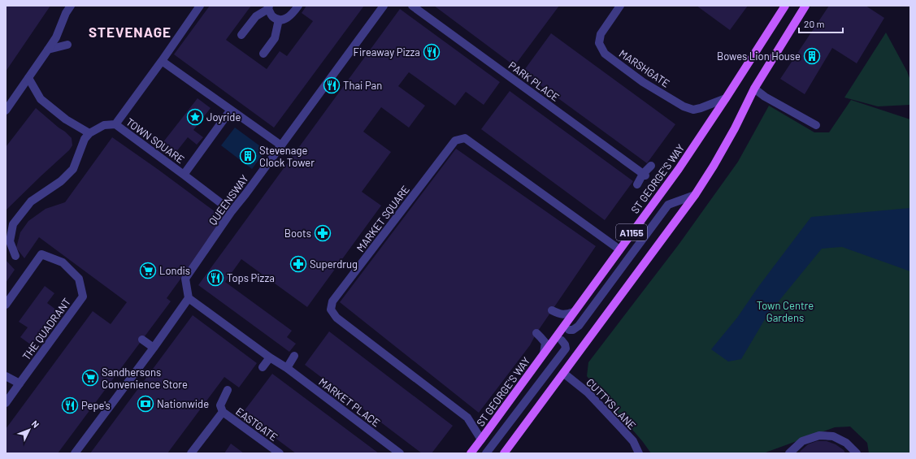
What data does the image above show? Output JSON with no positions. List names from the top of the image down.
{
  "streets": {
    "main road": ["ST GEORGE'S WAY", "A1155"],
    "street": [
      "MARSHGATE",
      "PARK PLACE",
      "TOWN SQUARE",
      "QUEENSWAY",
      "MARKET SQUARE",
      "THE QUADRANT",
      "MARKET PLACE",
      "CUTTYS LANE",
      "EASTGATE"
    ]
  },
  "crossings": [
    ["MARSHGATE", "ST GEORGE'S WAY"],
    ["TOWN SQUARE", "QUEENSWAY"],
    ["ST GEORGE'S WAY", "MARKET SQUARE"],
    ["QUEENSWAY", "MARKET PLACE"],
    ["A1155", "CUTTYS LANE"]
  ],
  "districts": ["STEVENAGE"],
  "parks": ["Town Centre Gardens"],
  "places": {
    "restaurant": [
      "Fireaway Pizza",
      "Thai Pan",
      "Tops Pizza",
      "Pepe's"
    ],
    "building": ["Bowes Lion House", "Stevenage Clock Tower"],
    "place": ["Joyride"],
    "pharmacy": ["Boots", "Superdrug"],
    "supermarket": ["Londis", "Sandhersons Convenience Store"],
    "bank": ["Nationwide"]
  },
  "scale_bar": "20 m",
  "north": "top right"
}
